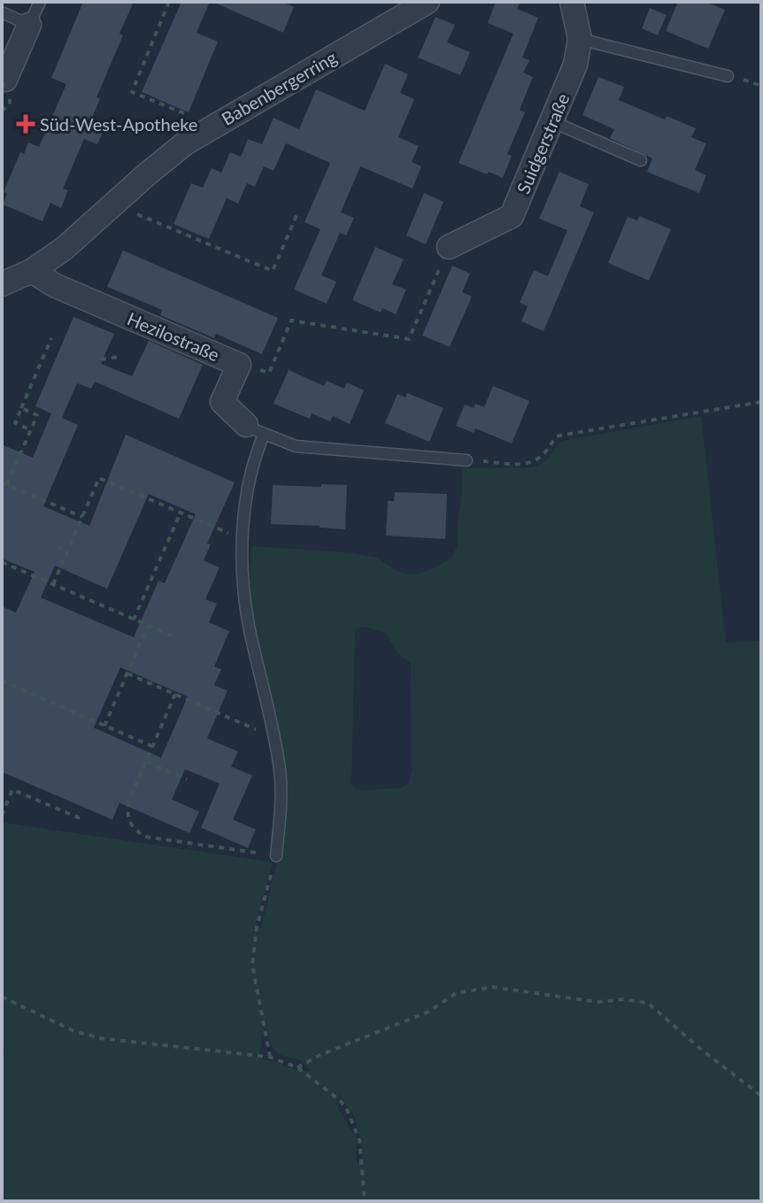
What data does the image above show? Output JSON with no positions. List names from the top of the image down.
{
  "streets": {
    "street": ["Babenbergerring", "Suidgerstraße", "Hezilostraße"]
  },
  "crossings": [
    ["Babenbergerring", "Hezilostraße"]
  ],
  "places": {
    "health": ["Süd-West-Apotheke"]
  }
}
